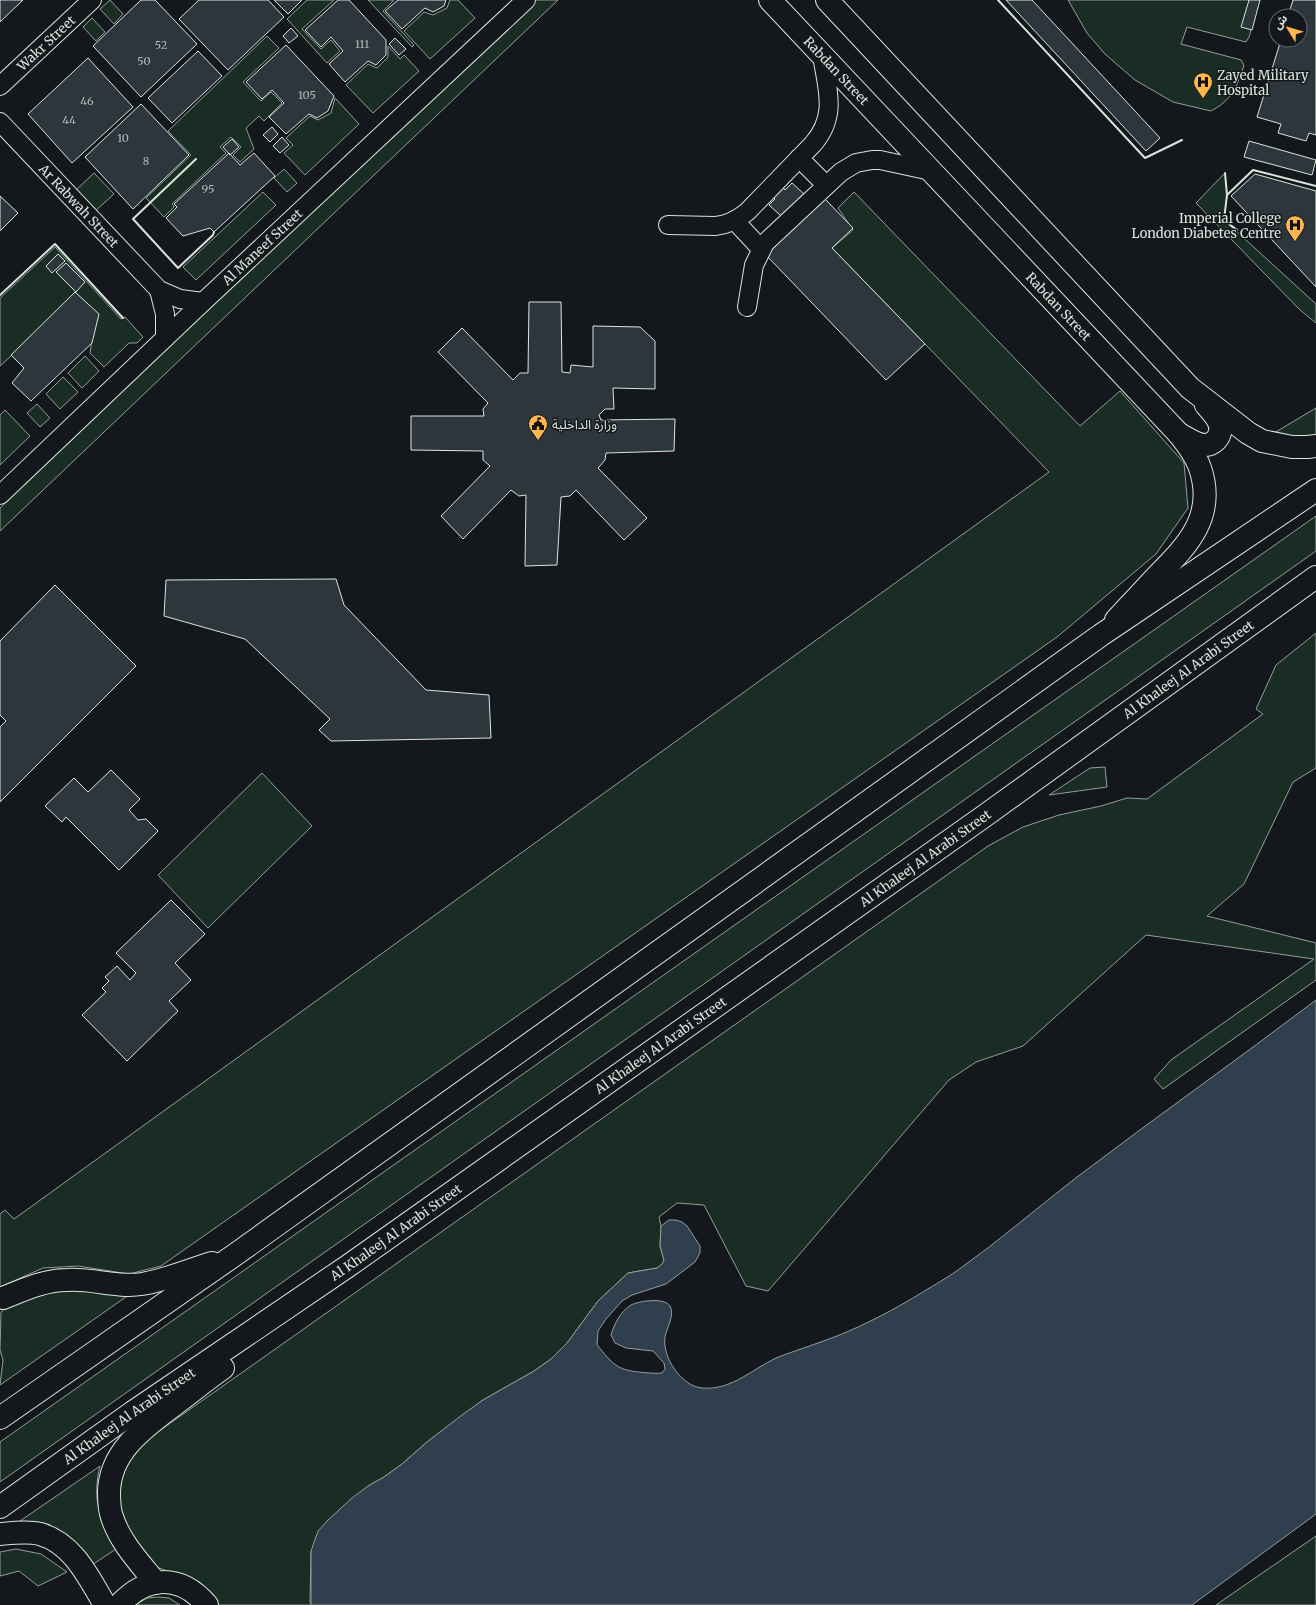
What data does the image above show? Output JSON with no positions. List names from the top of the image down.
{
  "streets": {
    "main road": ["Rabdan Street", "Al Khaleej Al Arabi Street"],
    "street": ["Wakr Street", "Ar Rabwah Street", "Al Maneef Street"]
  },
  "crossings": [
    ["Ar Rabwah Street", "Al Maneef Street"]
  ],
  "places": {
    "hospital": ["Zayed Military Hospital", "Imperial College London Diabetes Centre"],
    "public building": ["وزارة الداخلية"]
  },
  "house_numbers": [
    "111",
    "52",
    "50",
    "105",
    "46",
    "44",
    "10",
    "8",
    "95"
  ],
  "north": "top left"
}
